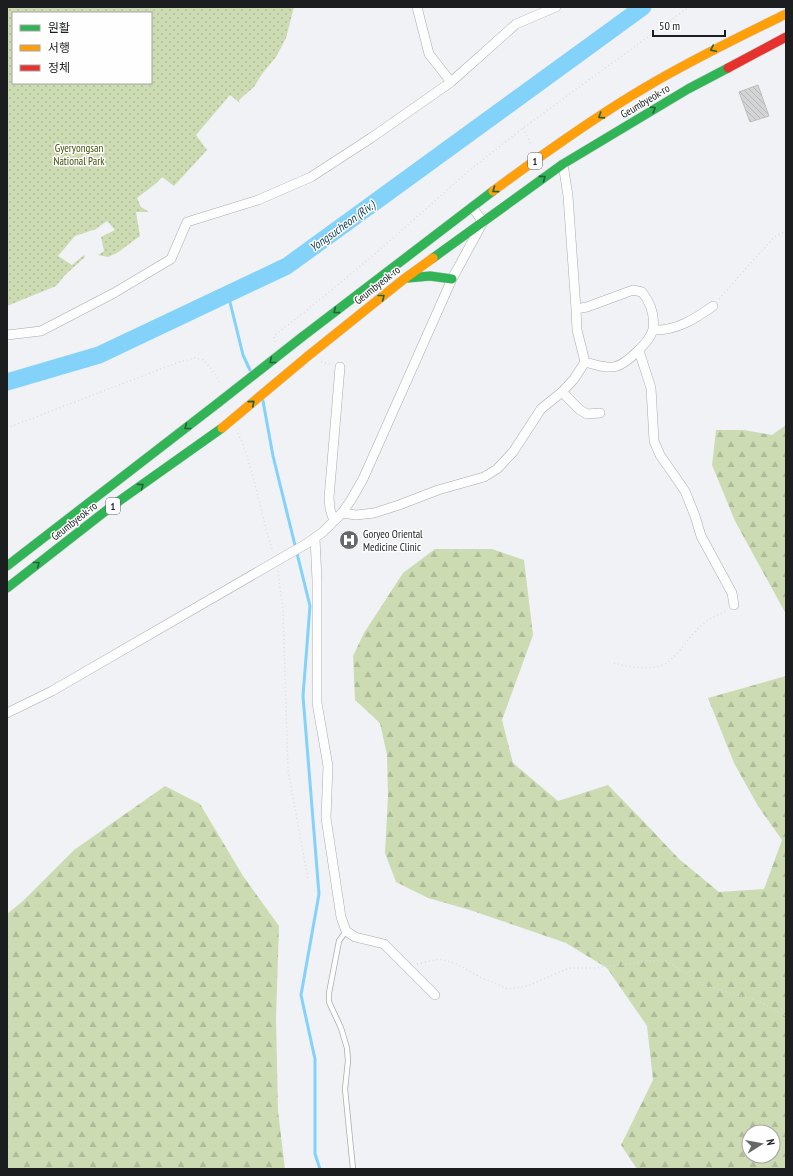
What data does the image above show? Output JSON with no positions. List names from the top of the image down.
{
  "streets": {
    "highway": ["Geumbyeok-ro", "1"]
  },
  "water": ["Yongsucheon (Riv.)"],
  "parks": ["Gyeryongsan National Park"],
  "places": {
    "hospital": ["Goryeo Oriental Medicine Clinic"]
  },
  "legend": ["원활", "서행", "정체"],
  "scale_bar": "50 m",
  "north": "right"
}
